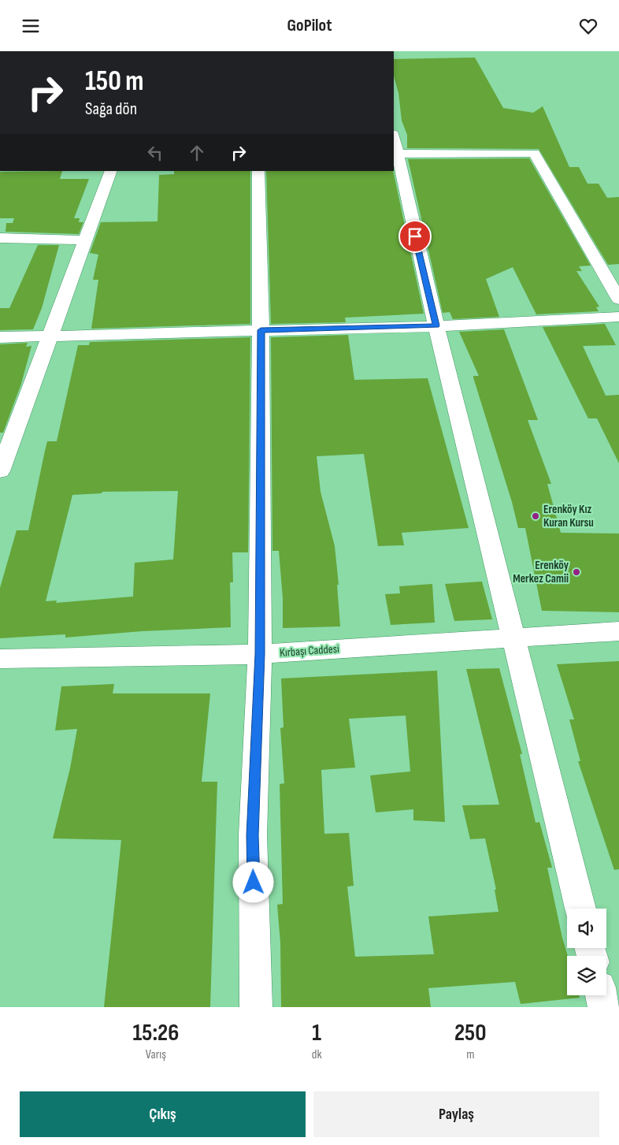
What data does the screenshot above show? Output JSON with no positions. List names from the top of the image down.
{
  "streets": {
    "street": ["Kırbaşı Caddesi"]
  },
  "places": ["Erenköy Kız Kuran Kursu", "Erenköy Merkez Camii"],
  "page": {
    "header": "GoPilot",
    "turn": ["150 m", "Sağa dön"],
    "eta": [
      "15:26",
      "Varış",
      "1",
      "dk",
      "250",
      "m"
    ],
    "buttons": ["Çıkış", "Paylaş"]
  }
}
